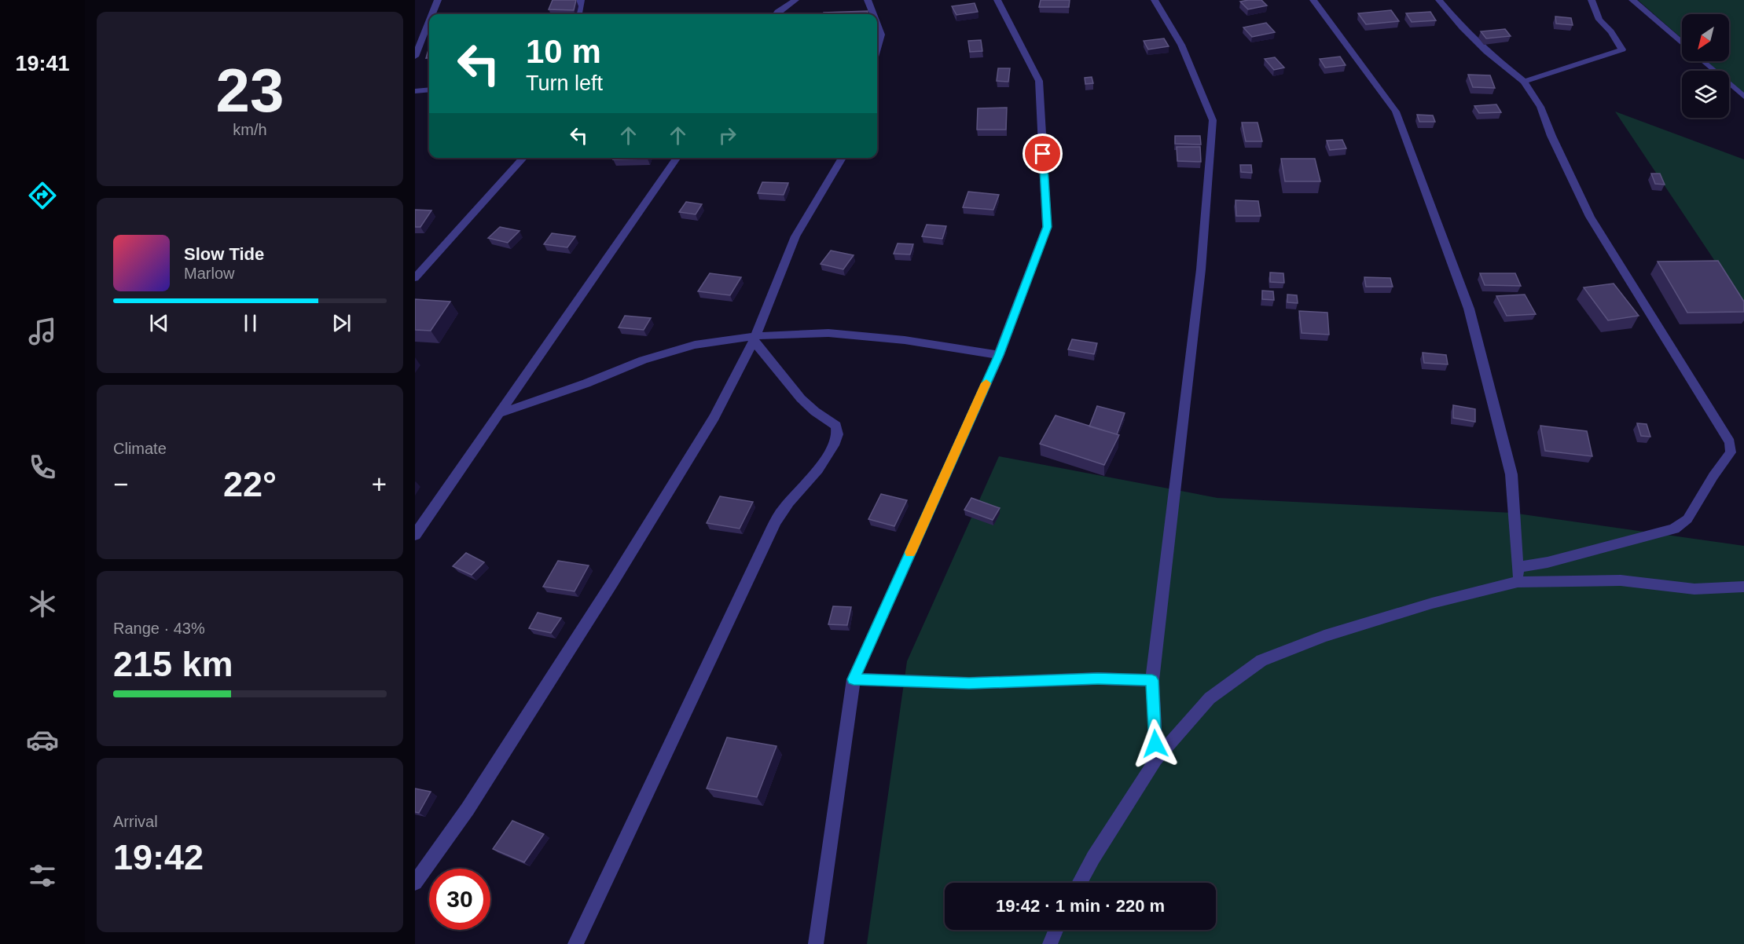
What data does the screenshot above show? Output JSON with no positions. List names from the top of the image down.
{
  "north": "bottom left",
  "page": {
    "tabs": "19:41",
    "tile": [
      ["23", "km/h"],
      "Climate",
      ["Range · 43%", "215 km"],
      ["Arrival", "19:42"]
    ],
    "turn": ["10 m", "Turn left"],
    "song": ["Slow Tide", "Marlow"],
    "heat": ["−", "22°", "+"],
    "limit": "30",
    "trip": "19:42 · 1 min · 220 m"
  }
}
